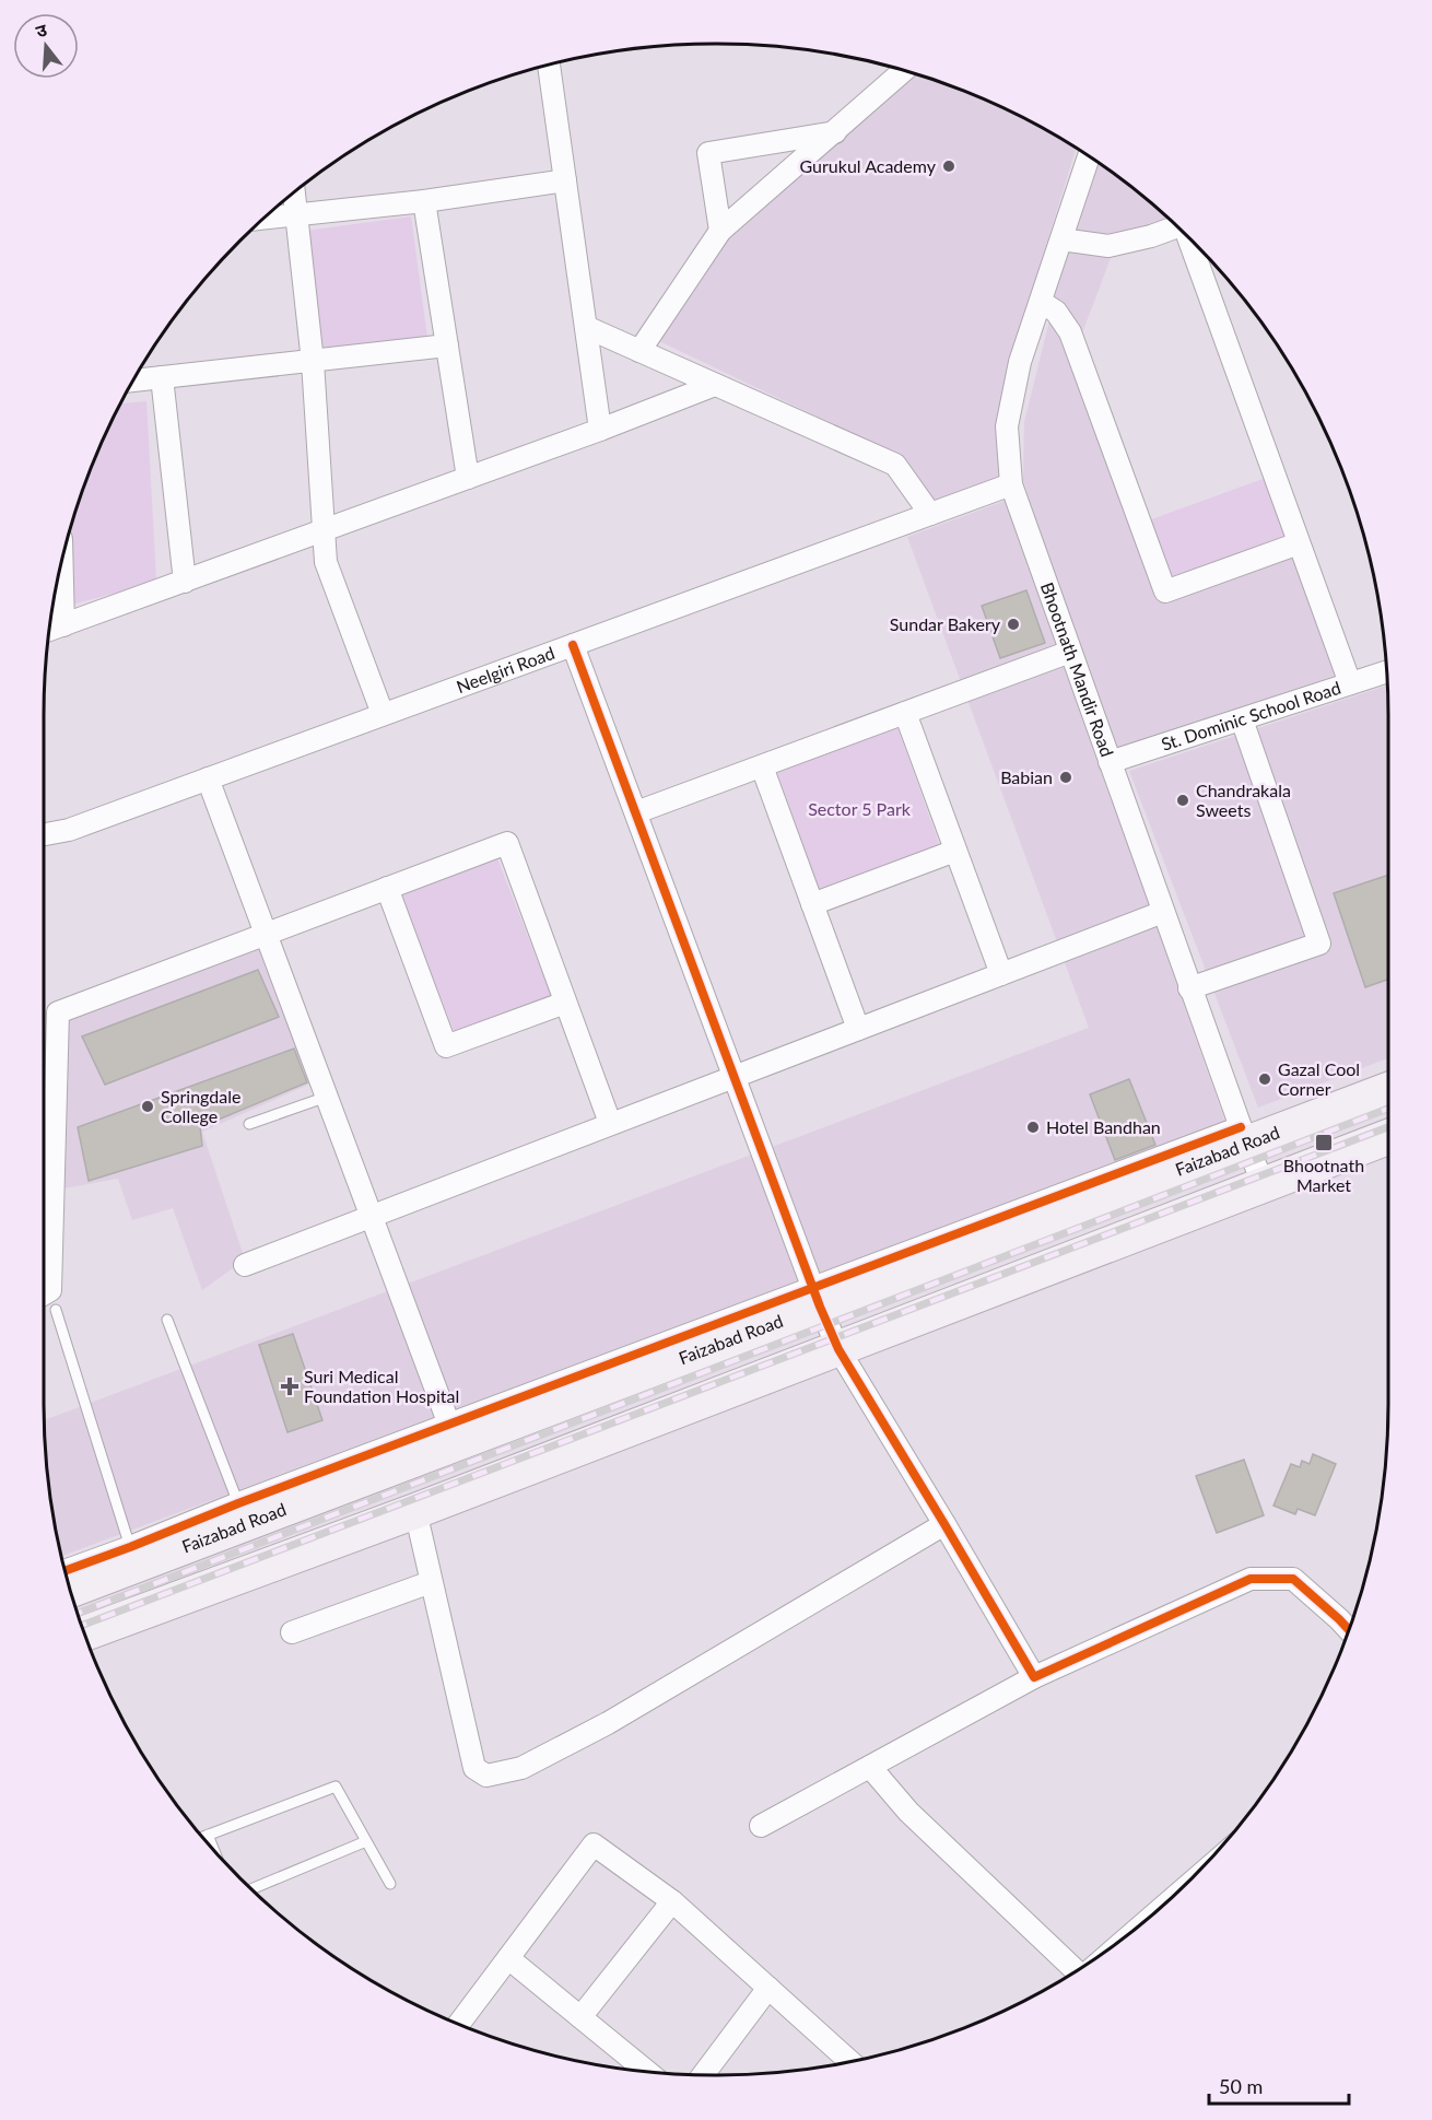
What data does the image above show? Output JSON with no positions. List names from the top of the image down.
{
  "streets": {
    "main road": ["Faizabad Road"],
    "street": ["Neelgiri Road", "Bhootnath Mandir Road", "St. Dominic School Road"]
  },
  "crossings": [
    ["Neelgiri Road", "Bhootnath Mandir Road"],
    ["Bhootnath Mandir Road", "St. Dominic School Road"],
    ["Bhootnath Mandir Road", "Faizabad Road"]
  ],
  "parks": ["Sector 5 Park"],
  "places": {
    "other": [
      "Gurukul Academy",
      "Sundar Bakery",
      "Babian",
      "Chandrakala Sweets",
      "Gazal Cool Corner",
      "Springdale College",
      "Hotel Bandhan"
    ],
    "transit": ["Bhootnath Market"],
    "health": ["Suri Medical Foundation Hospital"]
  },
  "scale_bar": "50 m",
  "north": "top"
}
